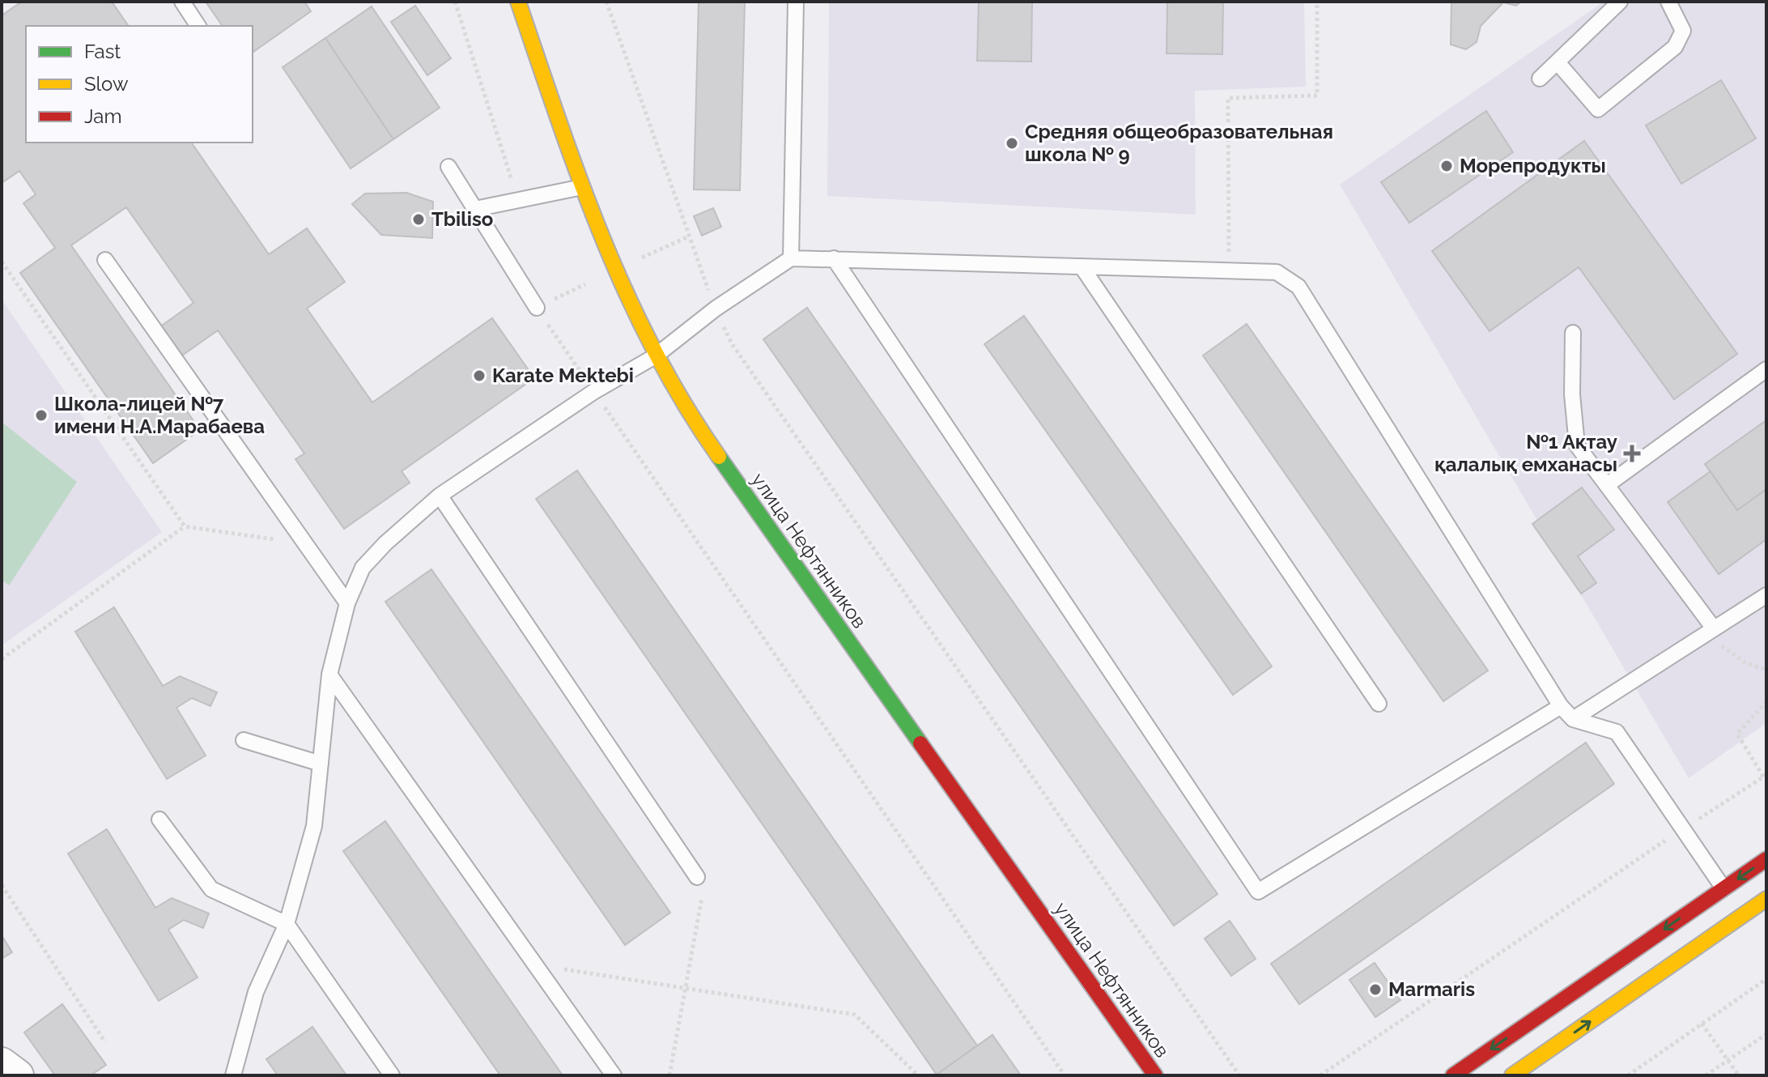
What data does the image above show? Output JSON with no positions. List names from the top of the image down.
{
  "streets": {
    "street": ["улица Нефтянников"]
  },
  "places": {
    "other": [
      "Средняя общеобразовательная школа № 9",
      "Морепродукты",
      "Tbiliso",
      "Karate Mektebi",
      "Школа-лицей №7 имени Н.А.Марабаева",
      "Marmaris"
    ],
    "health": ["№1 Ақтау қалалық емханасы"]
  },
  "legend": ["Fast", "Slow", "Jam"]
}
